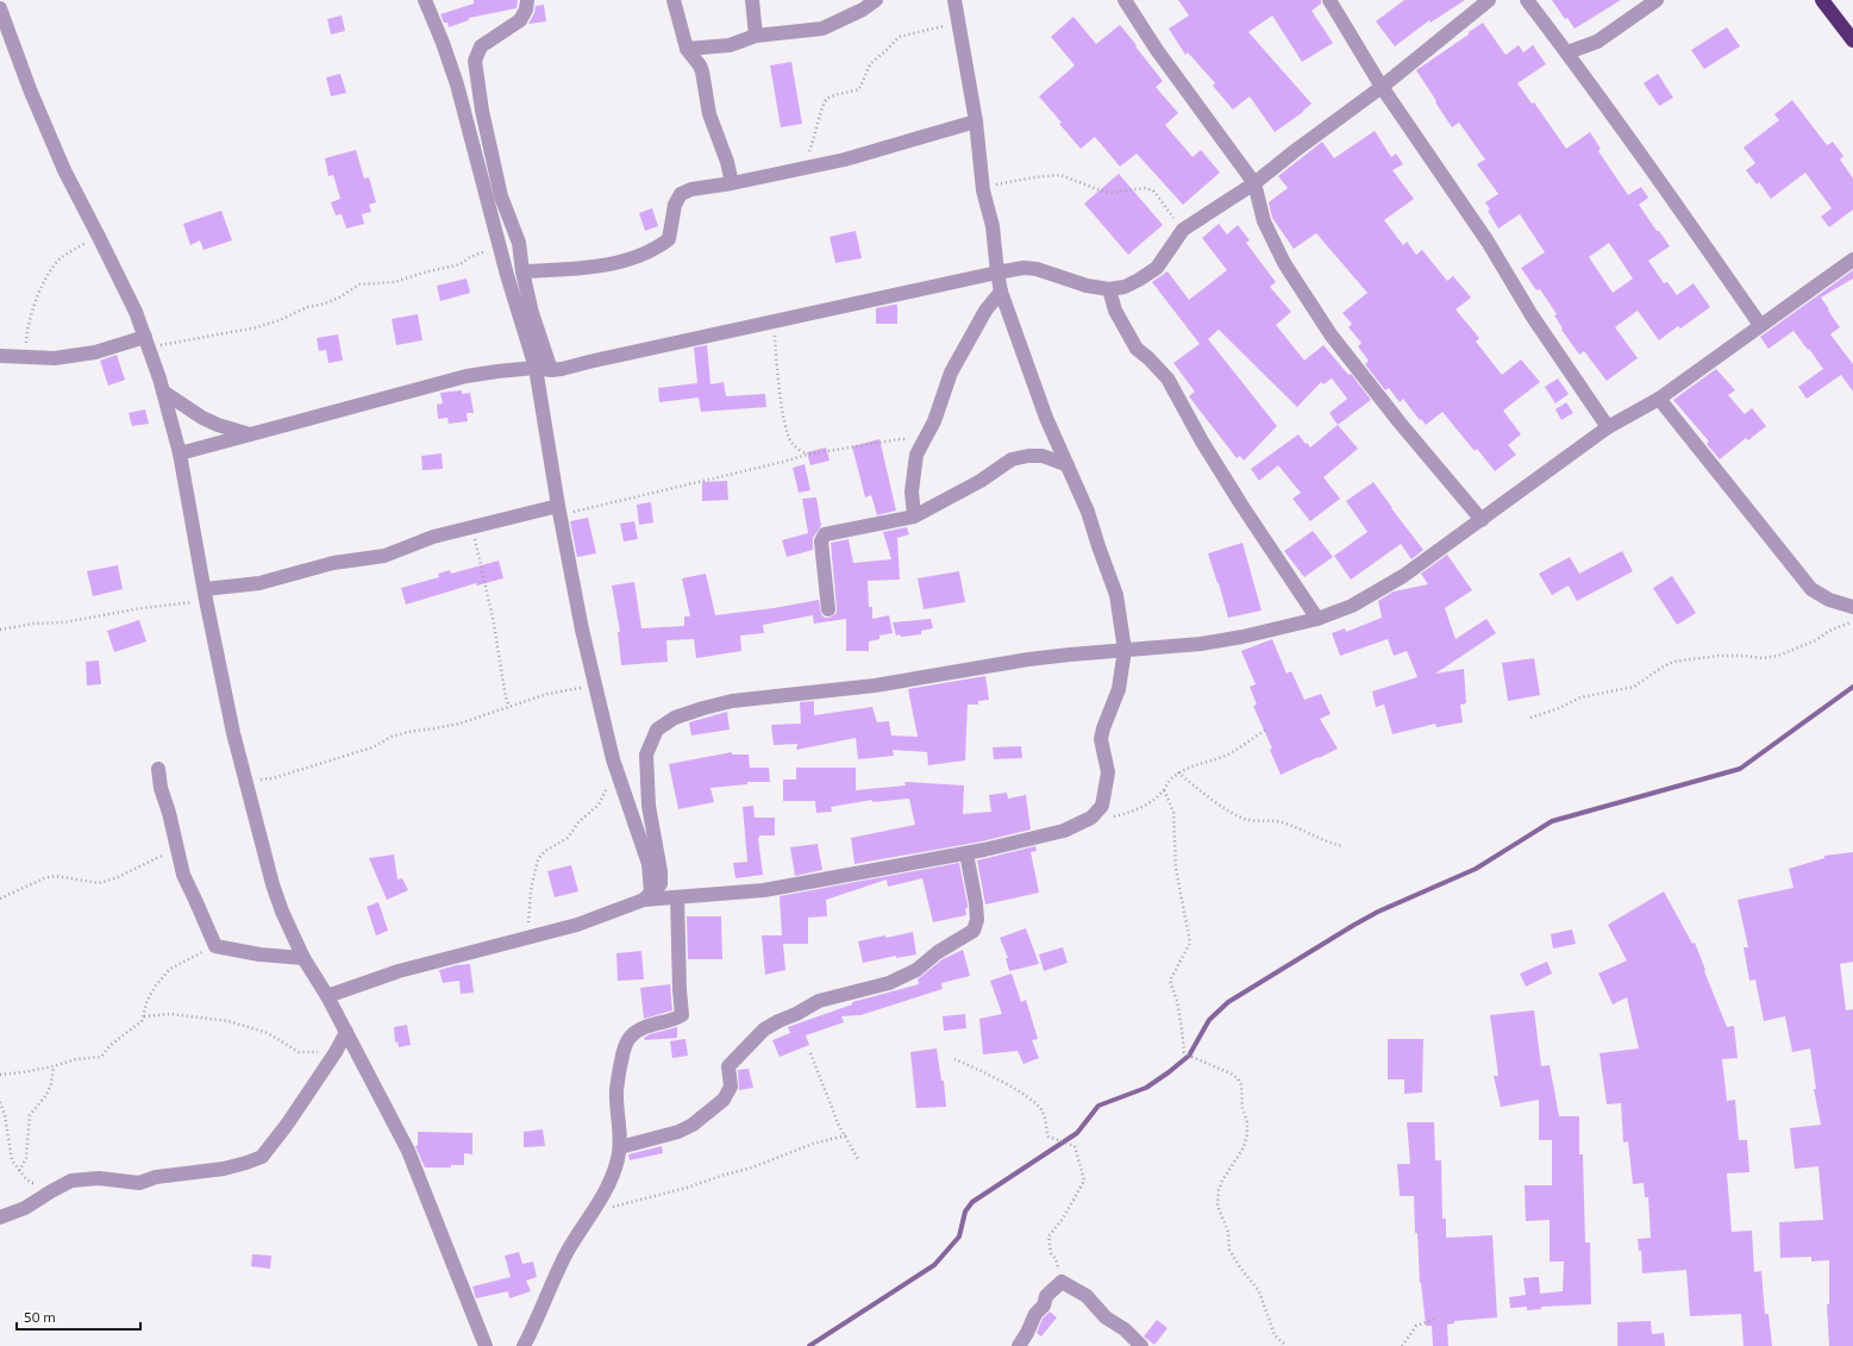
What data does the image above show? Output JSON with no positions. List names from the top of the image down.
{
  "scale_bar": "50 m"
}
